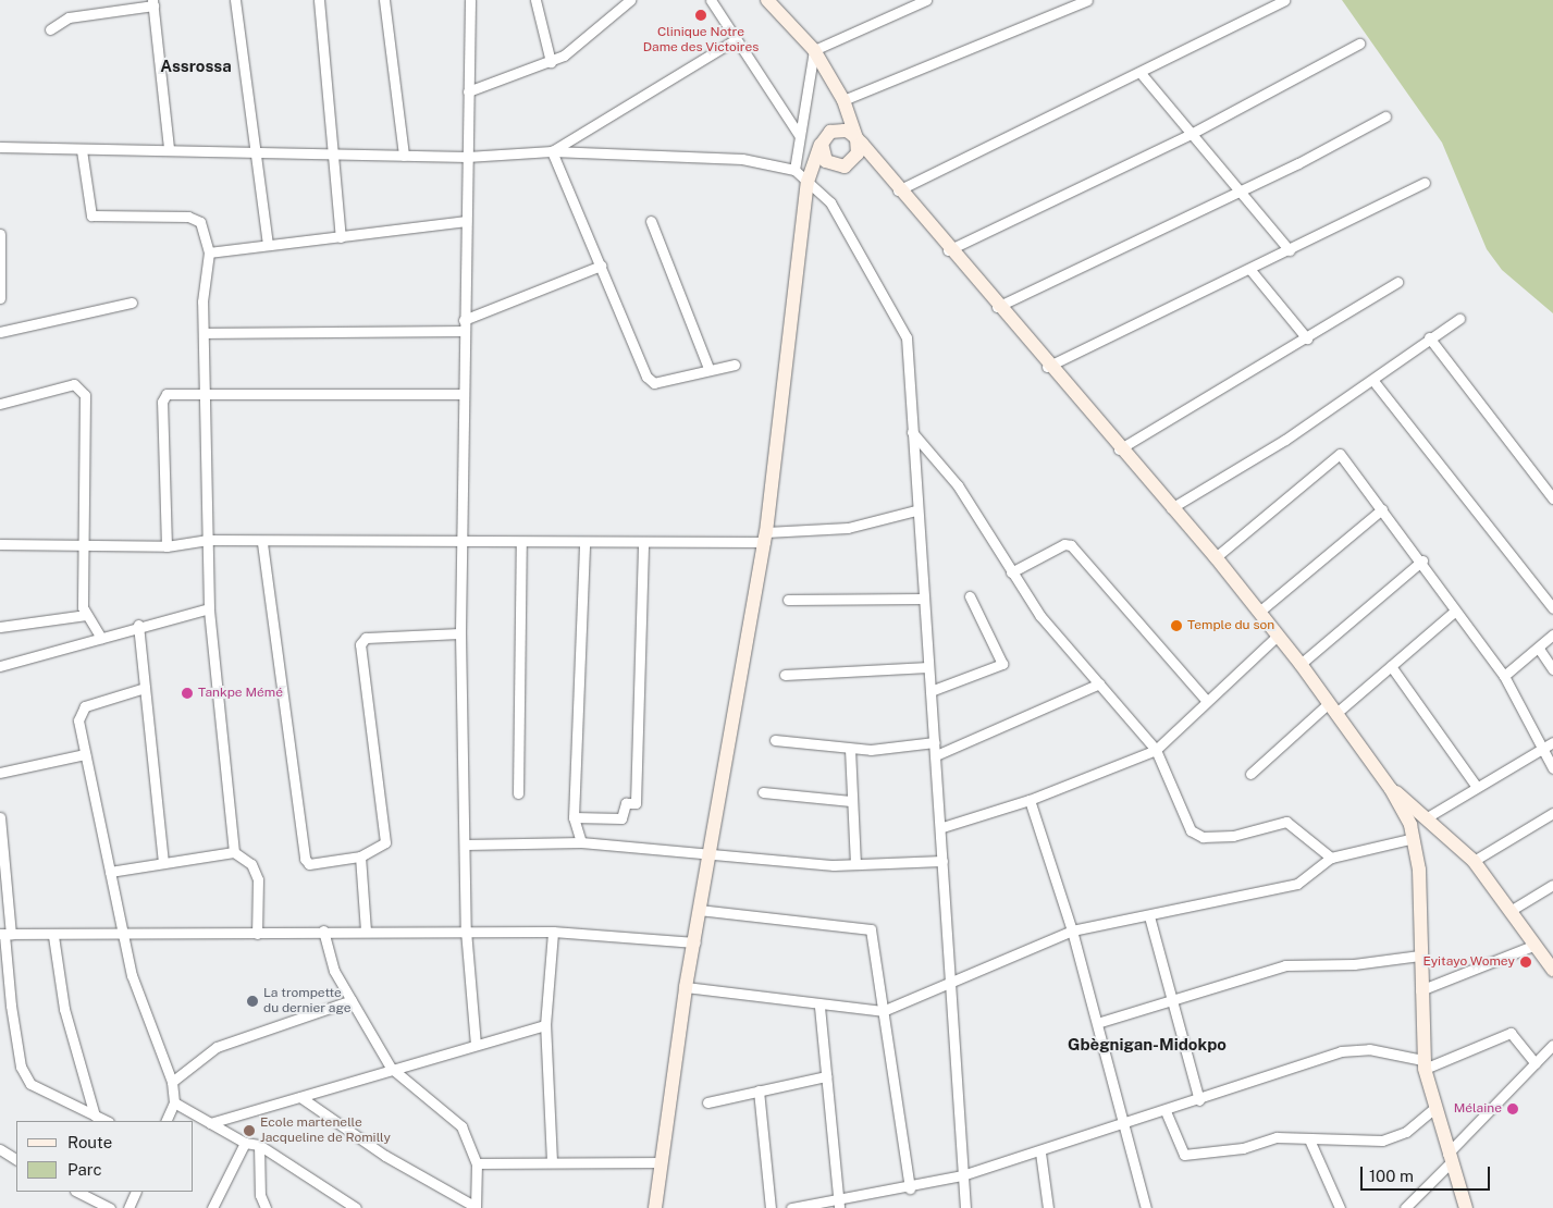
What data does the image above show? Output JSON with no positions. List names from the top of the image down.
{
  "districts": ["Assrossa", "Gbègnigan-Midokpo"],
  "places": [
    "Clinique Notre Dame des Victoires",
    "Temple du son",
    "Tankpe Mémé",
    "Eyitayo Womey",
    "La trompette du dernier age",
    "Mélaine",
    "Ecole martenelle Jacqueline de Romilly"
  ],
  "legend": ["Route", "Parc"],
  "scale_bar": "100 m"
}
